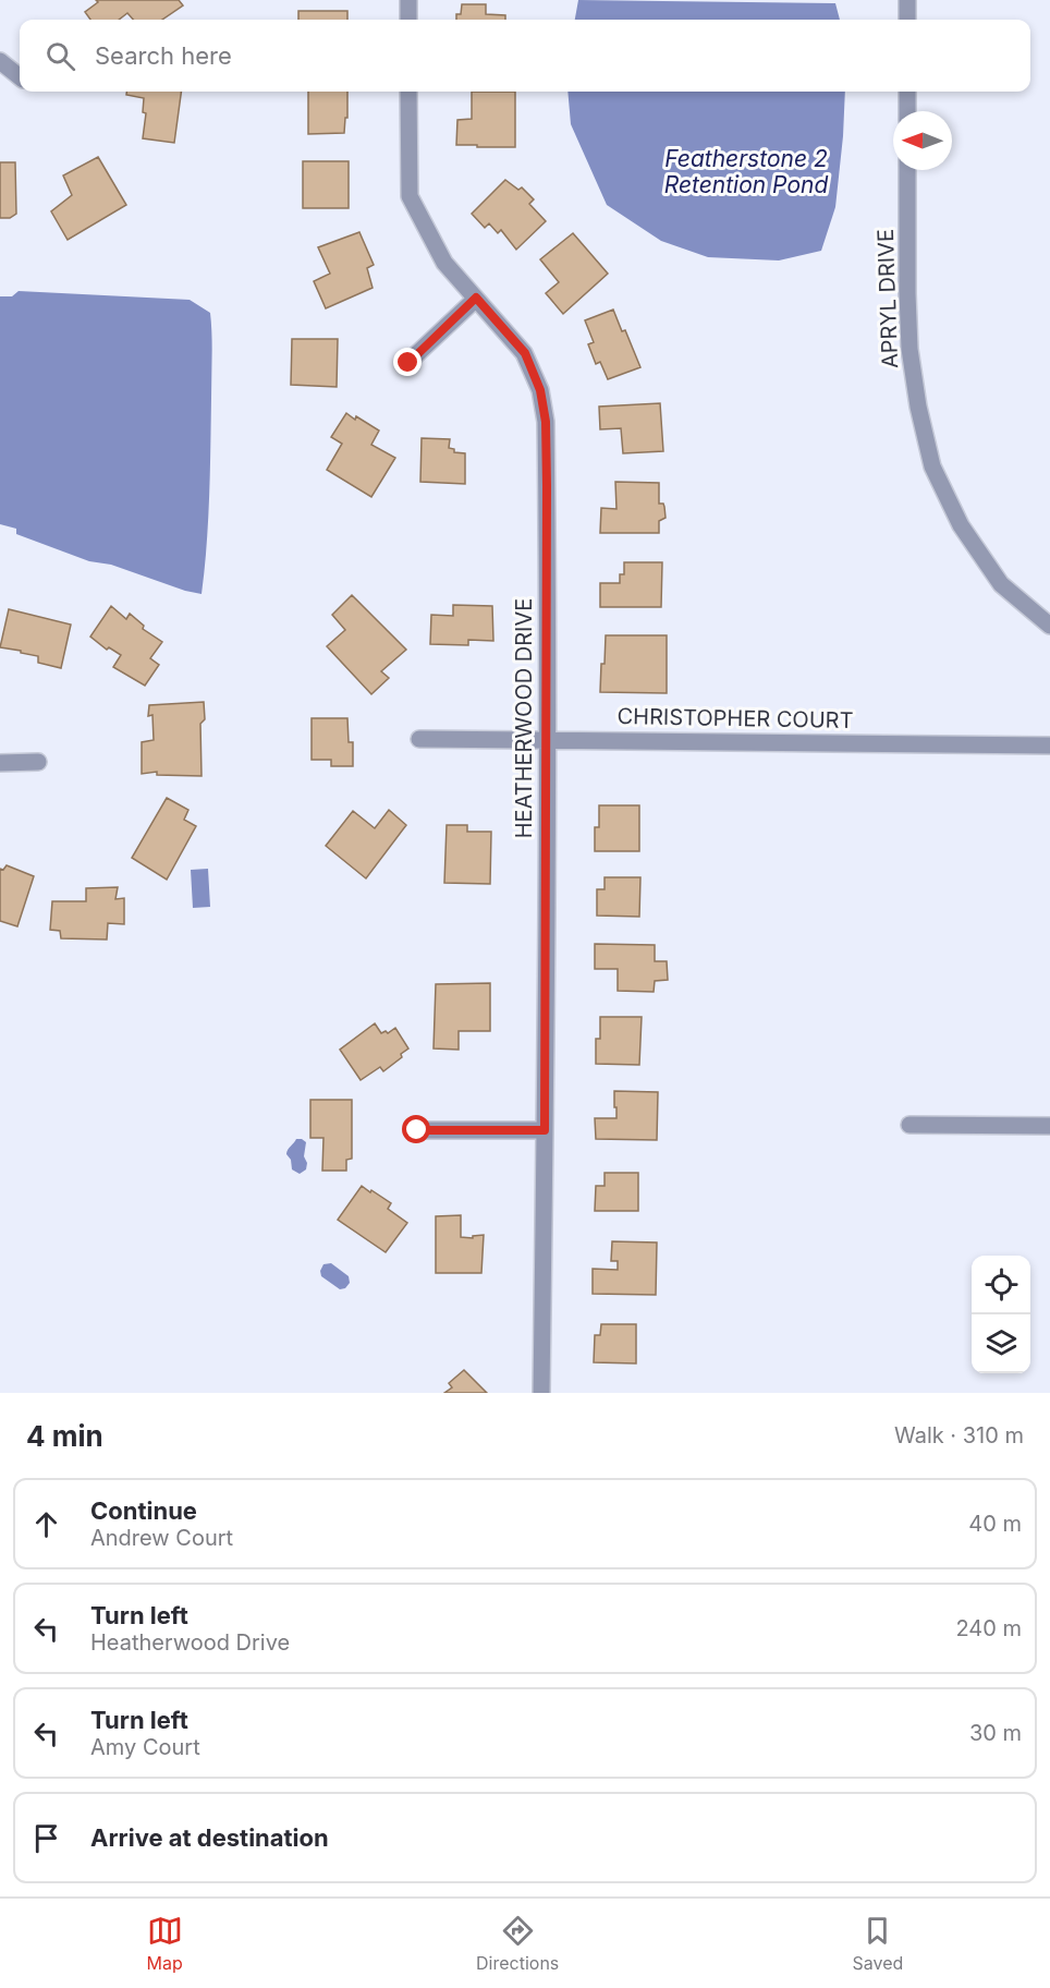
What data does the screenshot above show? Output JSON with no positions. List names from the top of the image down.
{
  "streets": {
    "street": ["APRYL DRIVE", "HEATHERWOOD DRIVE", "CHRISTOPHER COURT"]
  },
  "crossings": [
    ["HEATHERWOOD DRIVE", "CHRISTOPHER COURT"]
  ],
  "water": ["Featherstone 2 Retention Pond"],
  "north": "left",
  "page": {
    "search": "Search here",
    "heading": ["4 min", "Walk · 310 m"],
    "list": [
      ["Continue", "Andrew Court", "40 m"],
      ["Turn left", "Heatherwood Drive", "240 m"],
      ["Turn left", "Amy Court", "30 m"],
      "Arrive at destination"
    ],
    "nav": ["Map", "Directions", "Saved"]
  }
}
